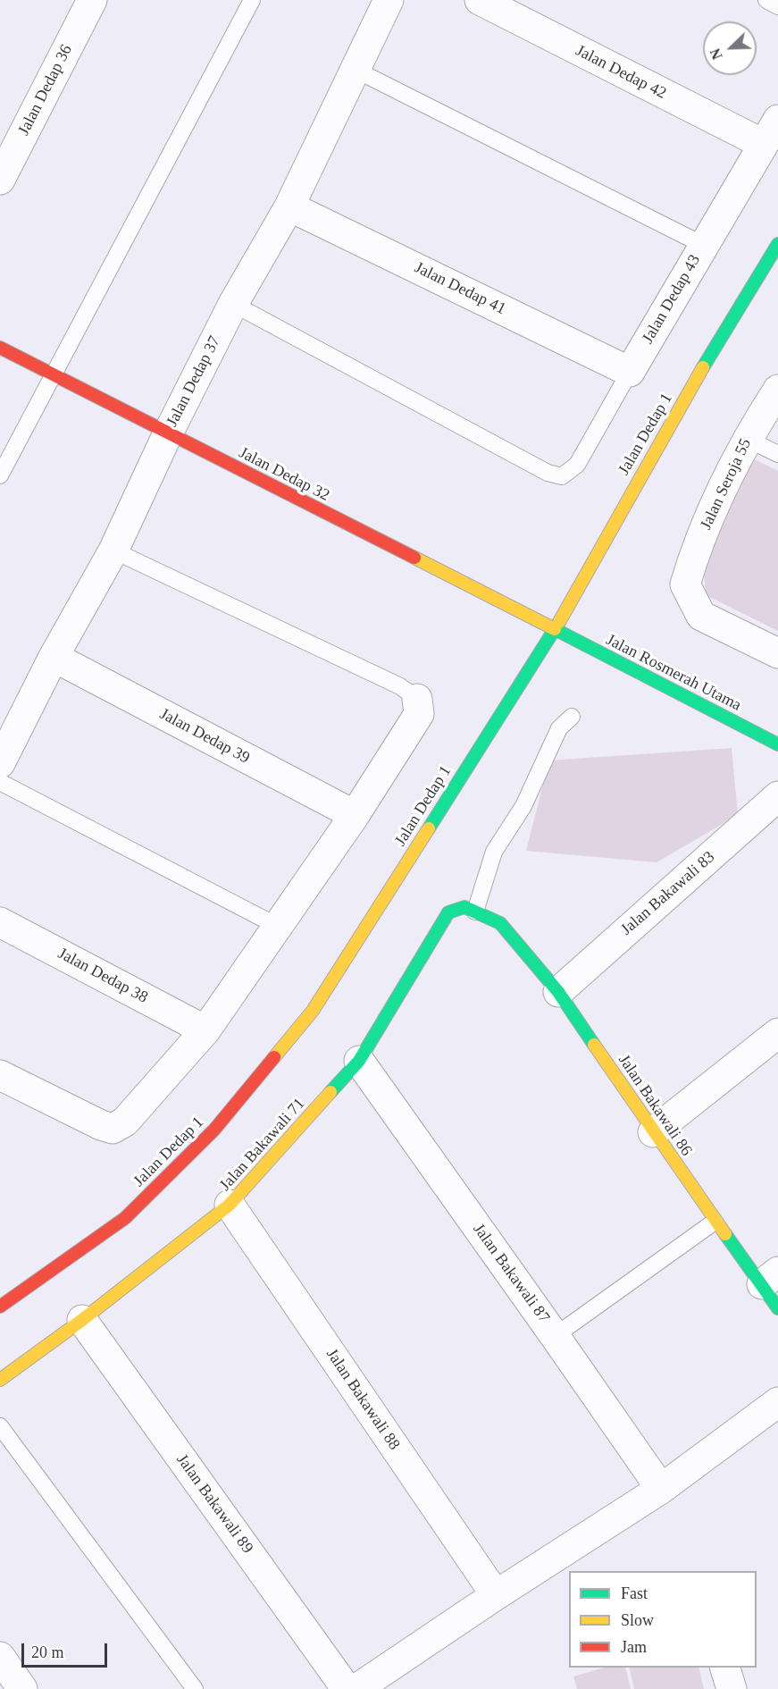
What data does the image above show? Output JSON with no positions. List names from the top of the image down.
{
  "streets": {
    "street": [
      "Jalan Dedap 42",
      "Jalan Dedap 36",
      "Jalan Dedap 41",
      "Jalan Dedap 43",
      "Jalan Dedap 37",
      "Jalan Dedap 1",
      "Jalan Dedap 32",
      "Jalan Seroja 55",
      "Jalan Rosmerah Utama",
      "Jalan Dedap 39",
      "Jalan Bakawali 83",
      "Jalan Dedap 38",
      "Jalan Bakawali 86",
      "Jalan Bakawali 71",
      "Jalan Bakawali 87",
      "Jalan Bakawali 88",
      "Jalan Bakawali 89"
    ]
  },
  "crossings": [
    ["Jalan Dedap 42", "Jalan Dedap 43"],
    ["Jalan Dedap 41", "Jalan Dedap 43"],
    ["Jalan Dedap 41", "Jalan Dedap 37"],
    ["Jalan Dedap 43", "Jalan Dedap 37"],
    ["Jalan Dedap 37", "Jalan Dedap 32"],
    ["Jalan Dedap 37", "Jalan Dedap 39"],
    ["Jalan Dedap 1", "Jalan Dedap 32"],
    ["Jalan Dedap 1", "Jalan Rosmerah Utama"],
    ["Jalan Dedap 32", "Jalan Rosmerah Utama"],
    ["Jalan Bakawali 83", "Jalan Bakawali 86"],
    ["Jalan Bakawali 86", "Jalan Bakawali 71"],
    ["Jalan Bakawali 71", "Jalan Bakawali 87"],
    ["Jalan Bakawali 71", "Jalan Bakawali 88"],
    ["Jalan Bakawali 71", "Jalan Bakawali 89"]
  ],
  "legend": ["Fast", "Slow", "Jam"],
  "scale_bar": "20 m",
  "north": "bottom left"
}
